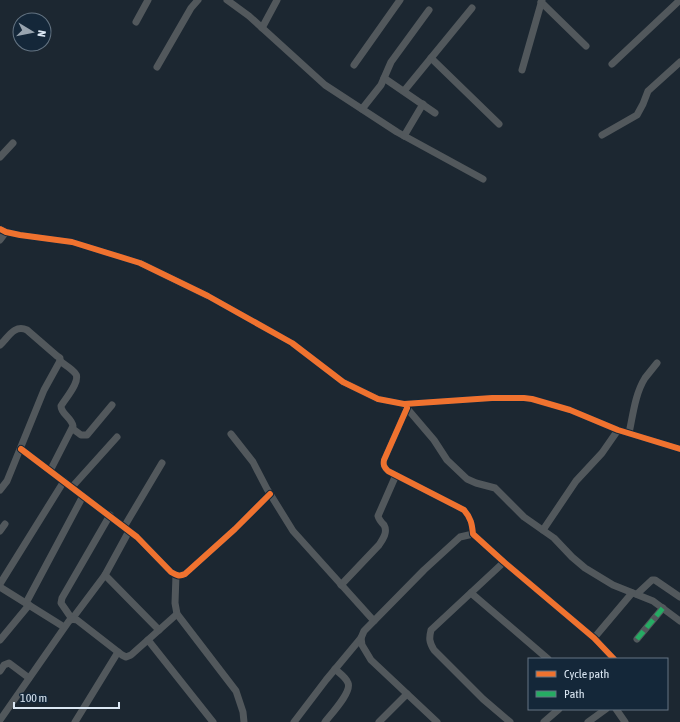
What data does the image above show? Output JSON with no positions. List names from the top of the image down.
{
  "legend": ["Cycle path", "Path"],
  "scale_bar": "100 m",
  "north": "right"
}
